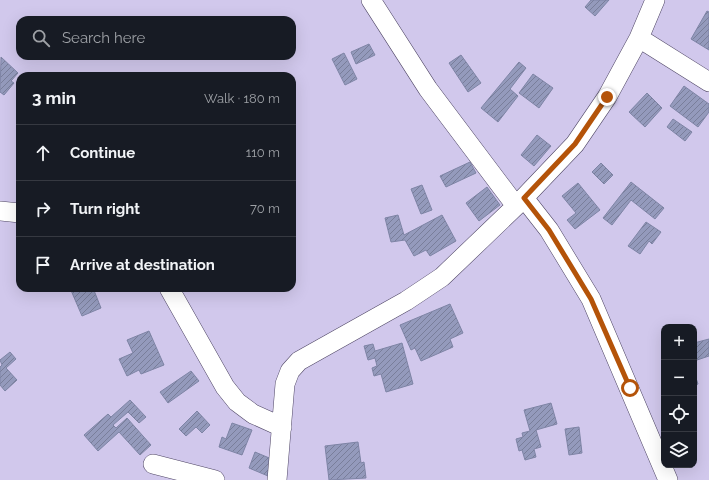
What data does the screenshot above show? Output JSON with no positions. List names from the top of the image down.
{
  "page": {
    "search": "Search here",
    "heading": ["3 min", "Walk · 180 m"],
    "list": [
      ["Continue", "110 m"],
      ["Turn right", "70 m"],
      "Arrive at destination"
    ],
    "map_buttons": ["+", "−"]
  }
}
